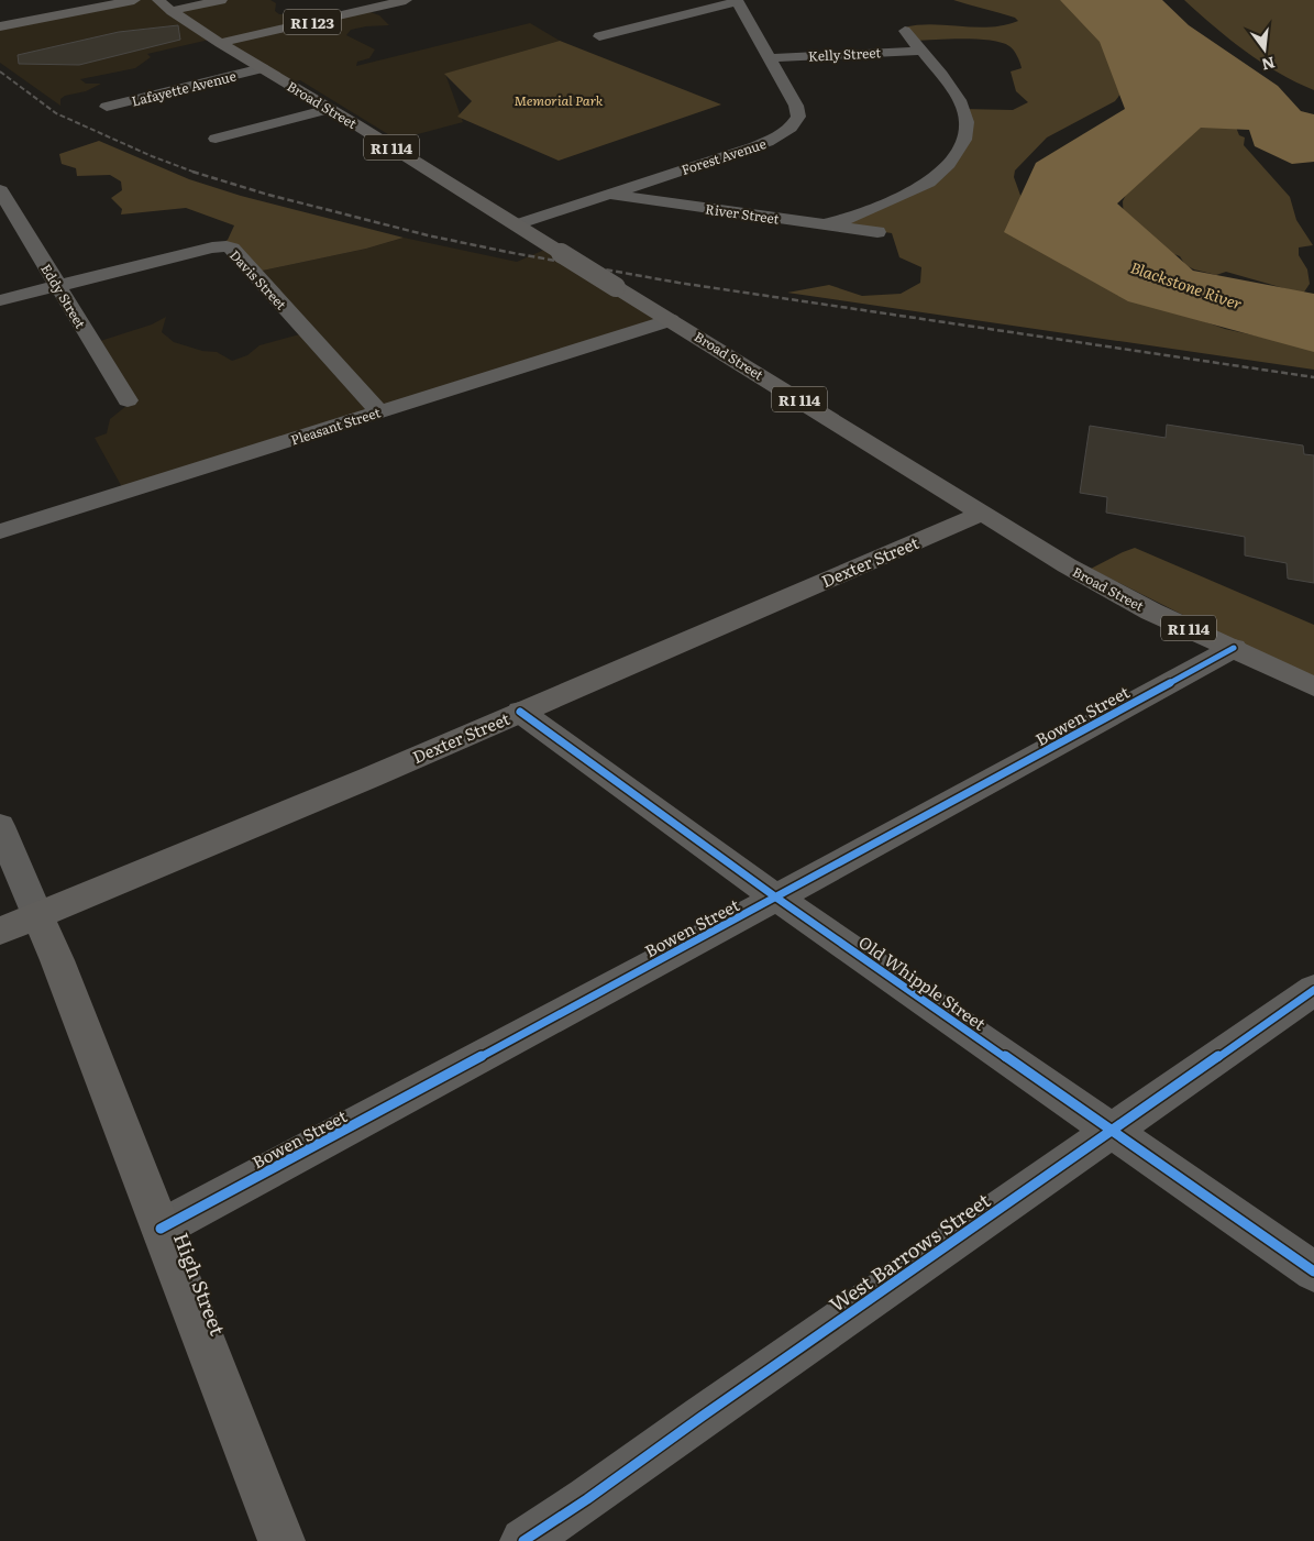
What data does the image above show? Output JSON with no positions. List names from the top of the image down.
{
  "streets": {
    "main road": [
      "RI 123",
      "Broad Street",
      "RI 114",
      "Dexter Street",
      "High Street"
    ],
    "street": [
      "Kelly Street",
      "Lafayette Avenue",
      "Forest Avenue",
      "River Street",
      "Davis Street",
      "Eddy Street",
      "Pleasant Street",
      "Bowen Street",
      "Old Whipple Street",
      "West Barrows Street"
    ]
  },
  "crossings": [
    ["RI 123", "Broad Street"],
    ["Kelly Street", "Forest Avenue"],
    ["Lafayette Avenue", "Broad Street"],
    ["Broad Street", "Forest Avenue"],
    ["Broad Street", "Pleasant Street"],
    ["Broad Street", "Dexter Street"],
    ["Broad Street", "Bowen Street"],
    ["Forest Avenue", "River Street"],
    ["Davis Street", "Eddy Street"],
    ["Davis Street", "Pleasant Street"],
    ["Dexter Street", "Old Whipple Street"],
    ["Dexter Street", "High Street"],
    ["Bowen Street", "Old Whipple Street"],
    ["Bowen Street", "High Street"],
    ["Old Whipple Street", "West Barrows Street"]
  ],
  "water": ["Blackstone River"],
  "parks": ["Memorial Park"],
  "north": "bottom"
}
